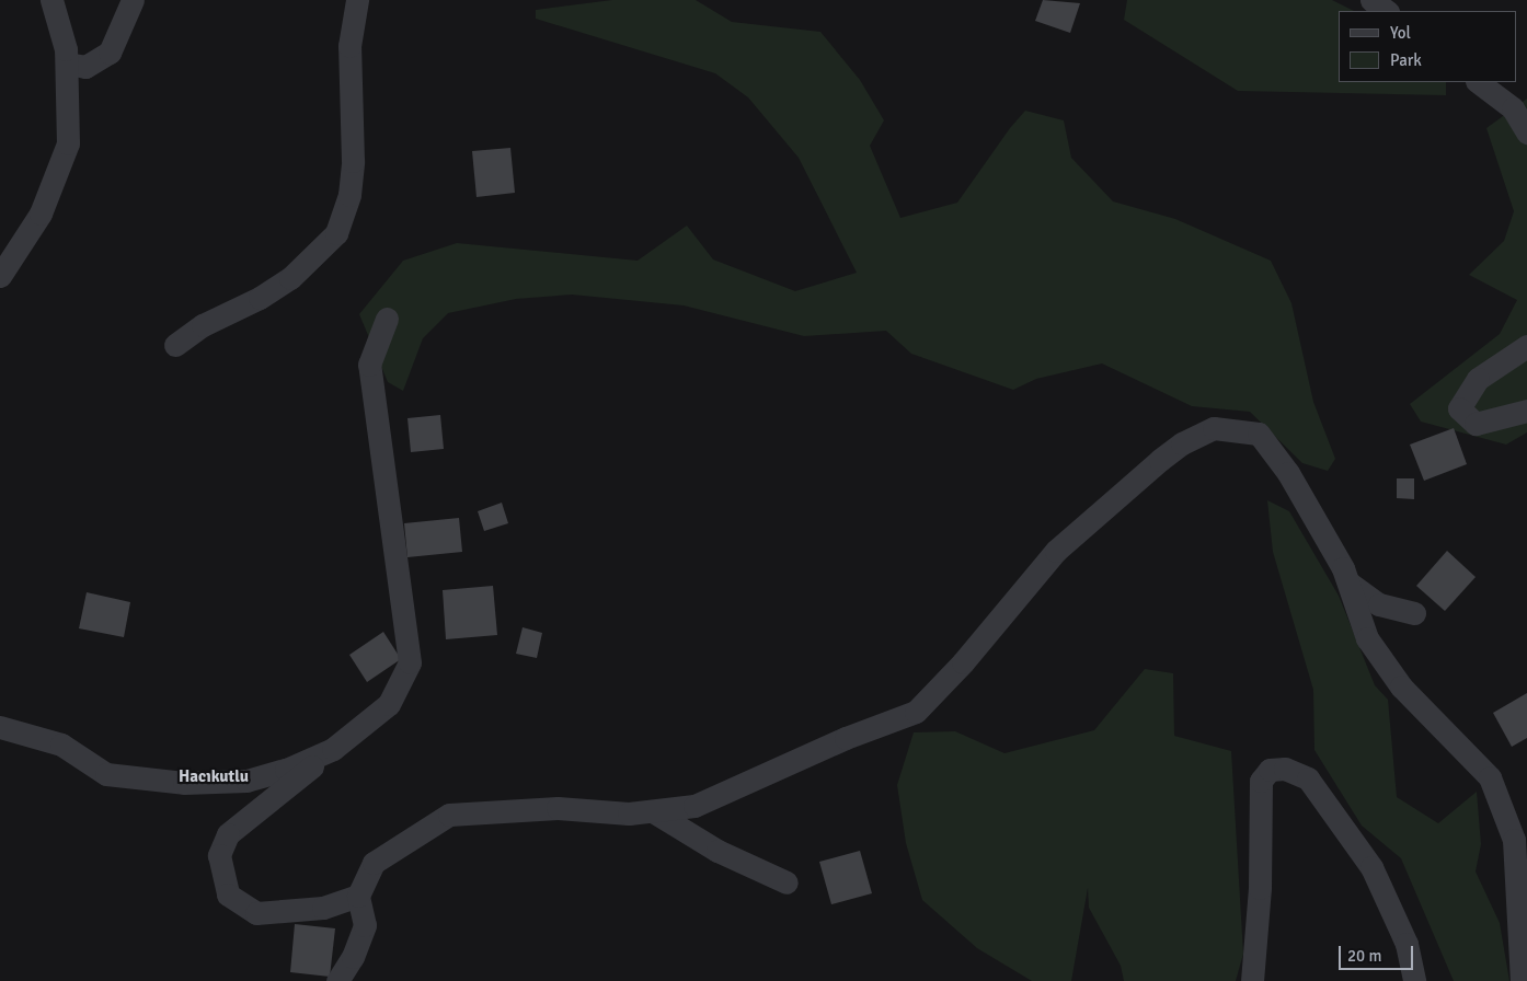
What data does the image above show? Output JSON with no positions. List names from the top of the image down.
{
  "districts": ["Hacıkutlu"],
  "legend": ["Yol", "Park"],
  "scale_bar": "20 m"
}
